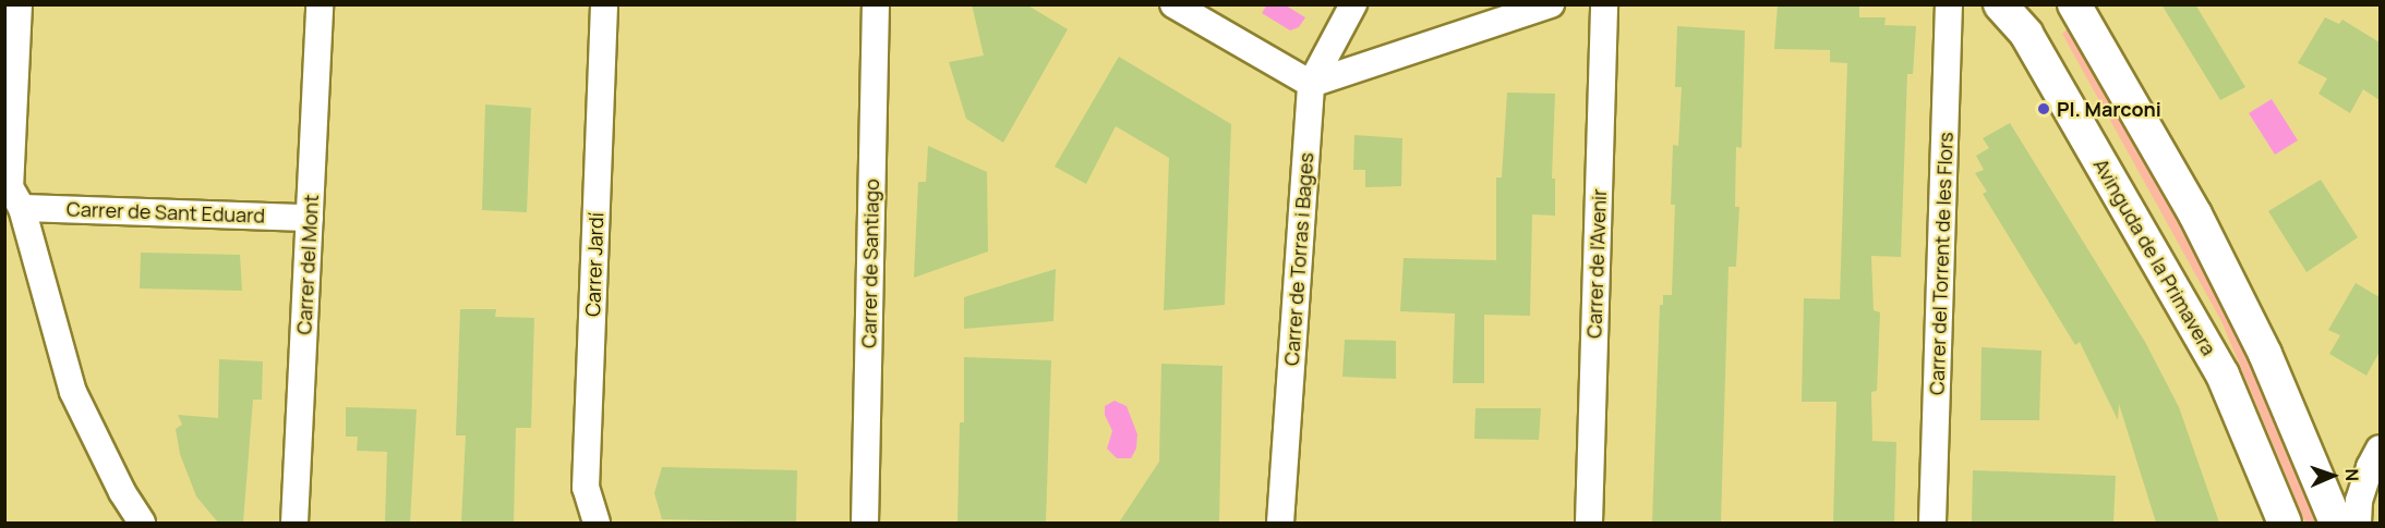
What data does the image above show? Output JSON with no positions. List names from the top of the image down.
{
  "streets": {
    "street": [
      "Carrer de Sant Eduard",
      "Avinguda de la Primavera",
      "Carrer de Torras i Bages",
      "Carrer de Santiago",
      "Carrer de l'Avenir",
      "Carrer del Torrent de les Flors",
      "Carrer del Mont",
      "Carrer Jardí"
    ]
  },
  "crossings": [
    ["Carrer de Sant Eduard", "Carrer del Mont"]
  ],
  "places": ["Pl. Marconi"],
  "north": "right"
}
